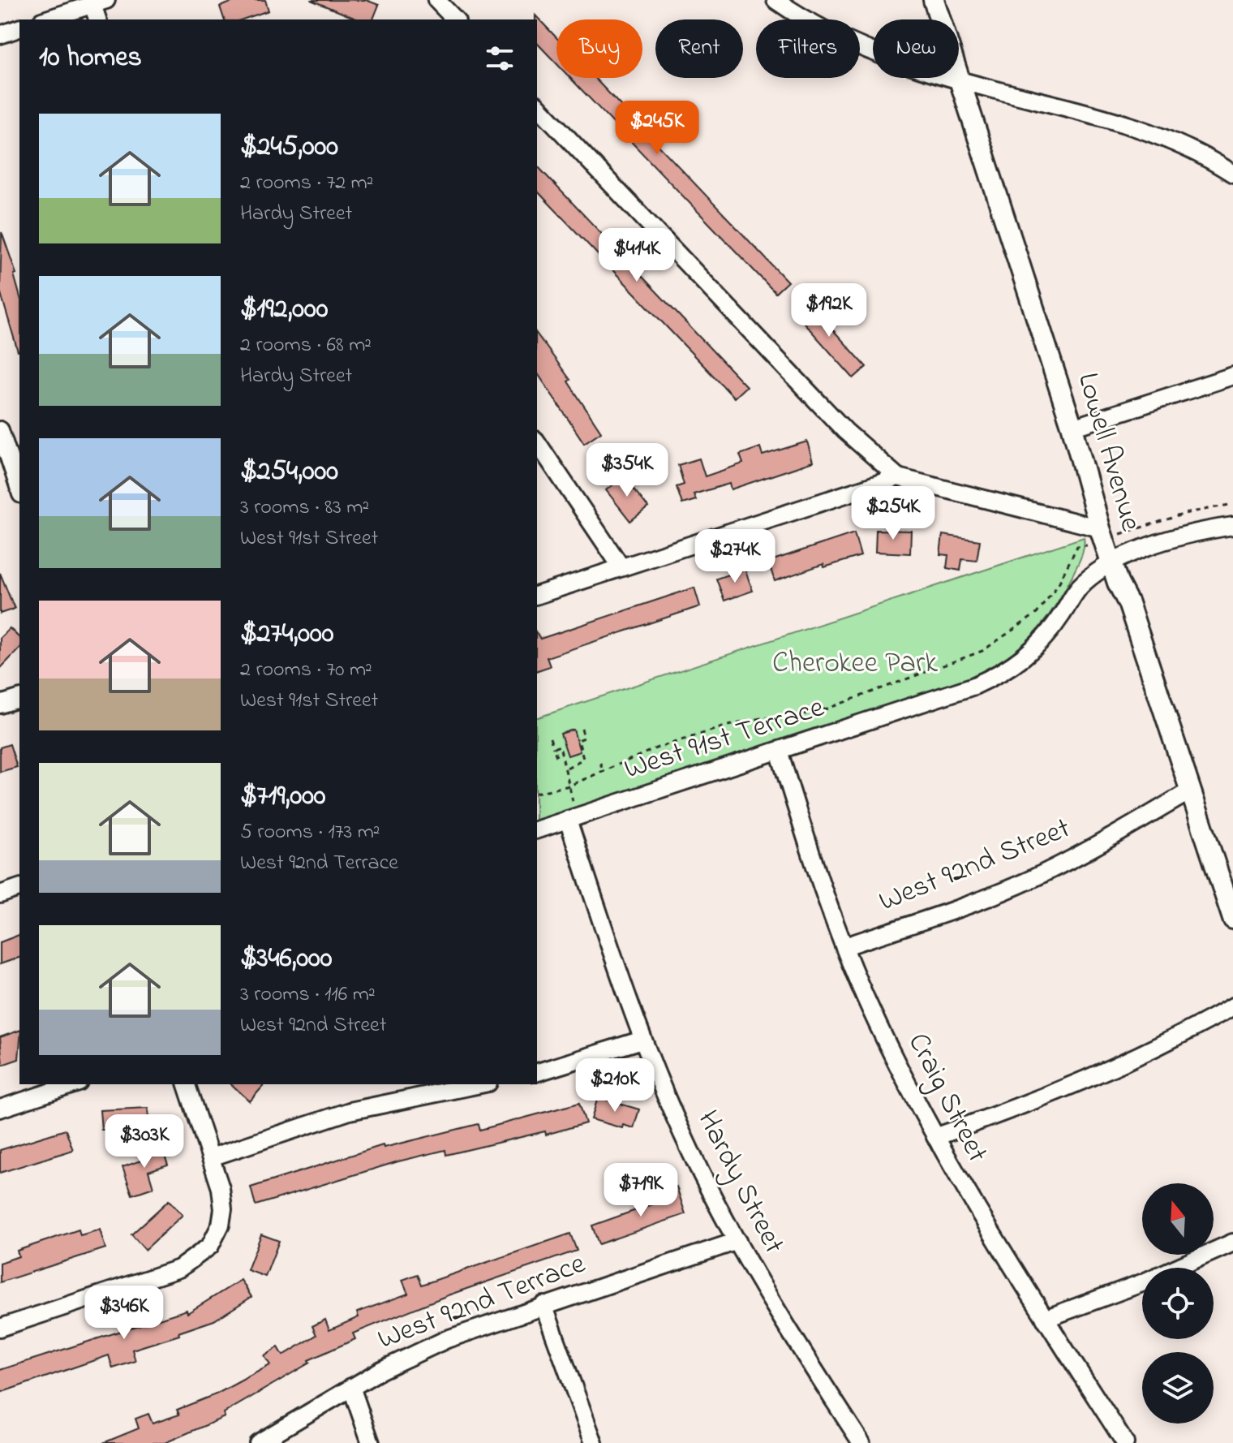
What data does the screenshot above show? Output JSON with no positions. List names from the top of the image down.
{
  "streets": {
    "street": [
      "Lowell Avenue",
      "West 91st Terrace",
      "West 92nd Street",
      "Craig Street",
      "Hardy Street",
      "West 92nd Terrace"
    ]
  },
  "crossings": [
    ["Lowell Avenue", "West 91st Terrace"],
    ["Lowell Avenue", "West 92nd Street"],
    ["West 91st Terrace", "Craig Street"],
    ["West 91st Terrace", "Hardy Street"],
    ["West 92nd Street", "Craig Street"],
    ["Hardy Street", "West 92nd Terrace"]
  ],
  "parks": ["Cherokee Park"],
  "north": "top",
  "page": {
    "chip": [
      "Buy",
      "Rent",
      "Filters",
      "New"
    ],
    "heading": "10 homes",
    "list": [
      {
        "name": "$245,000",
        "note": "2 rooms · 72 m² · Hardy Street"
      },
      {
        "name": "$192,000",
        "note": "2 rooms · 68 m² · Hardy Street"
      },
      {
        "name": "$254,000",
        "note": "3 rooms · 83 m² · West 91st Street"
      },
      {
        "name": "$274,000",
        "note": "2 rooms · 70 m² · West 91st Street"
      },
      {
        "name": "$719,000",
        "note": "5 rooms · 173 m² · West 92nd Terrace"
      },
      {
        "name": "$346,000",
        "note": "3 rooms · 116 m² · West 92nd Street"
      }
    ],
    "price": [
      "$245K",
      "$414K",
      "$192K",
      "$354K",
      "$254K",
      "$274K",
      "$210K",
      "$303K",
      "$719K",
      "$346K"
    ]
  }
}
